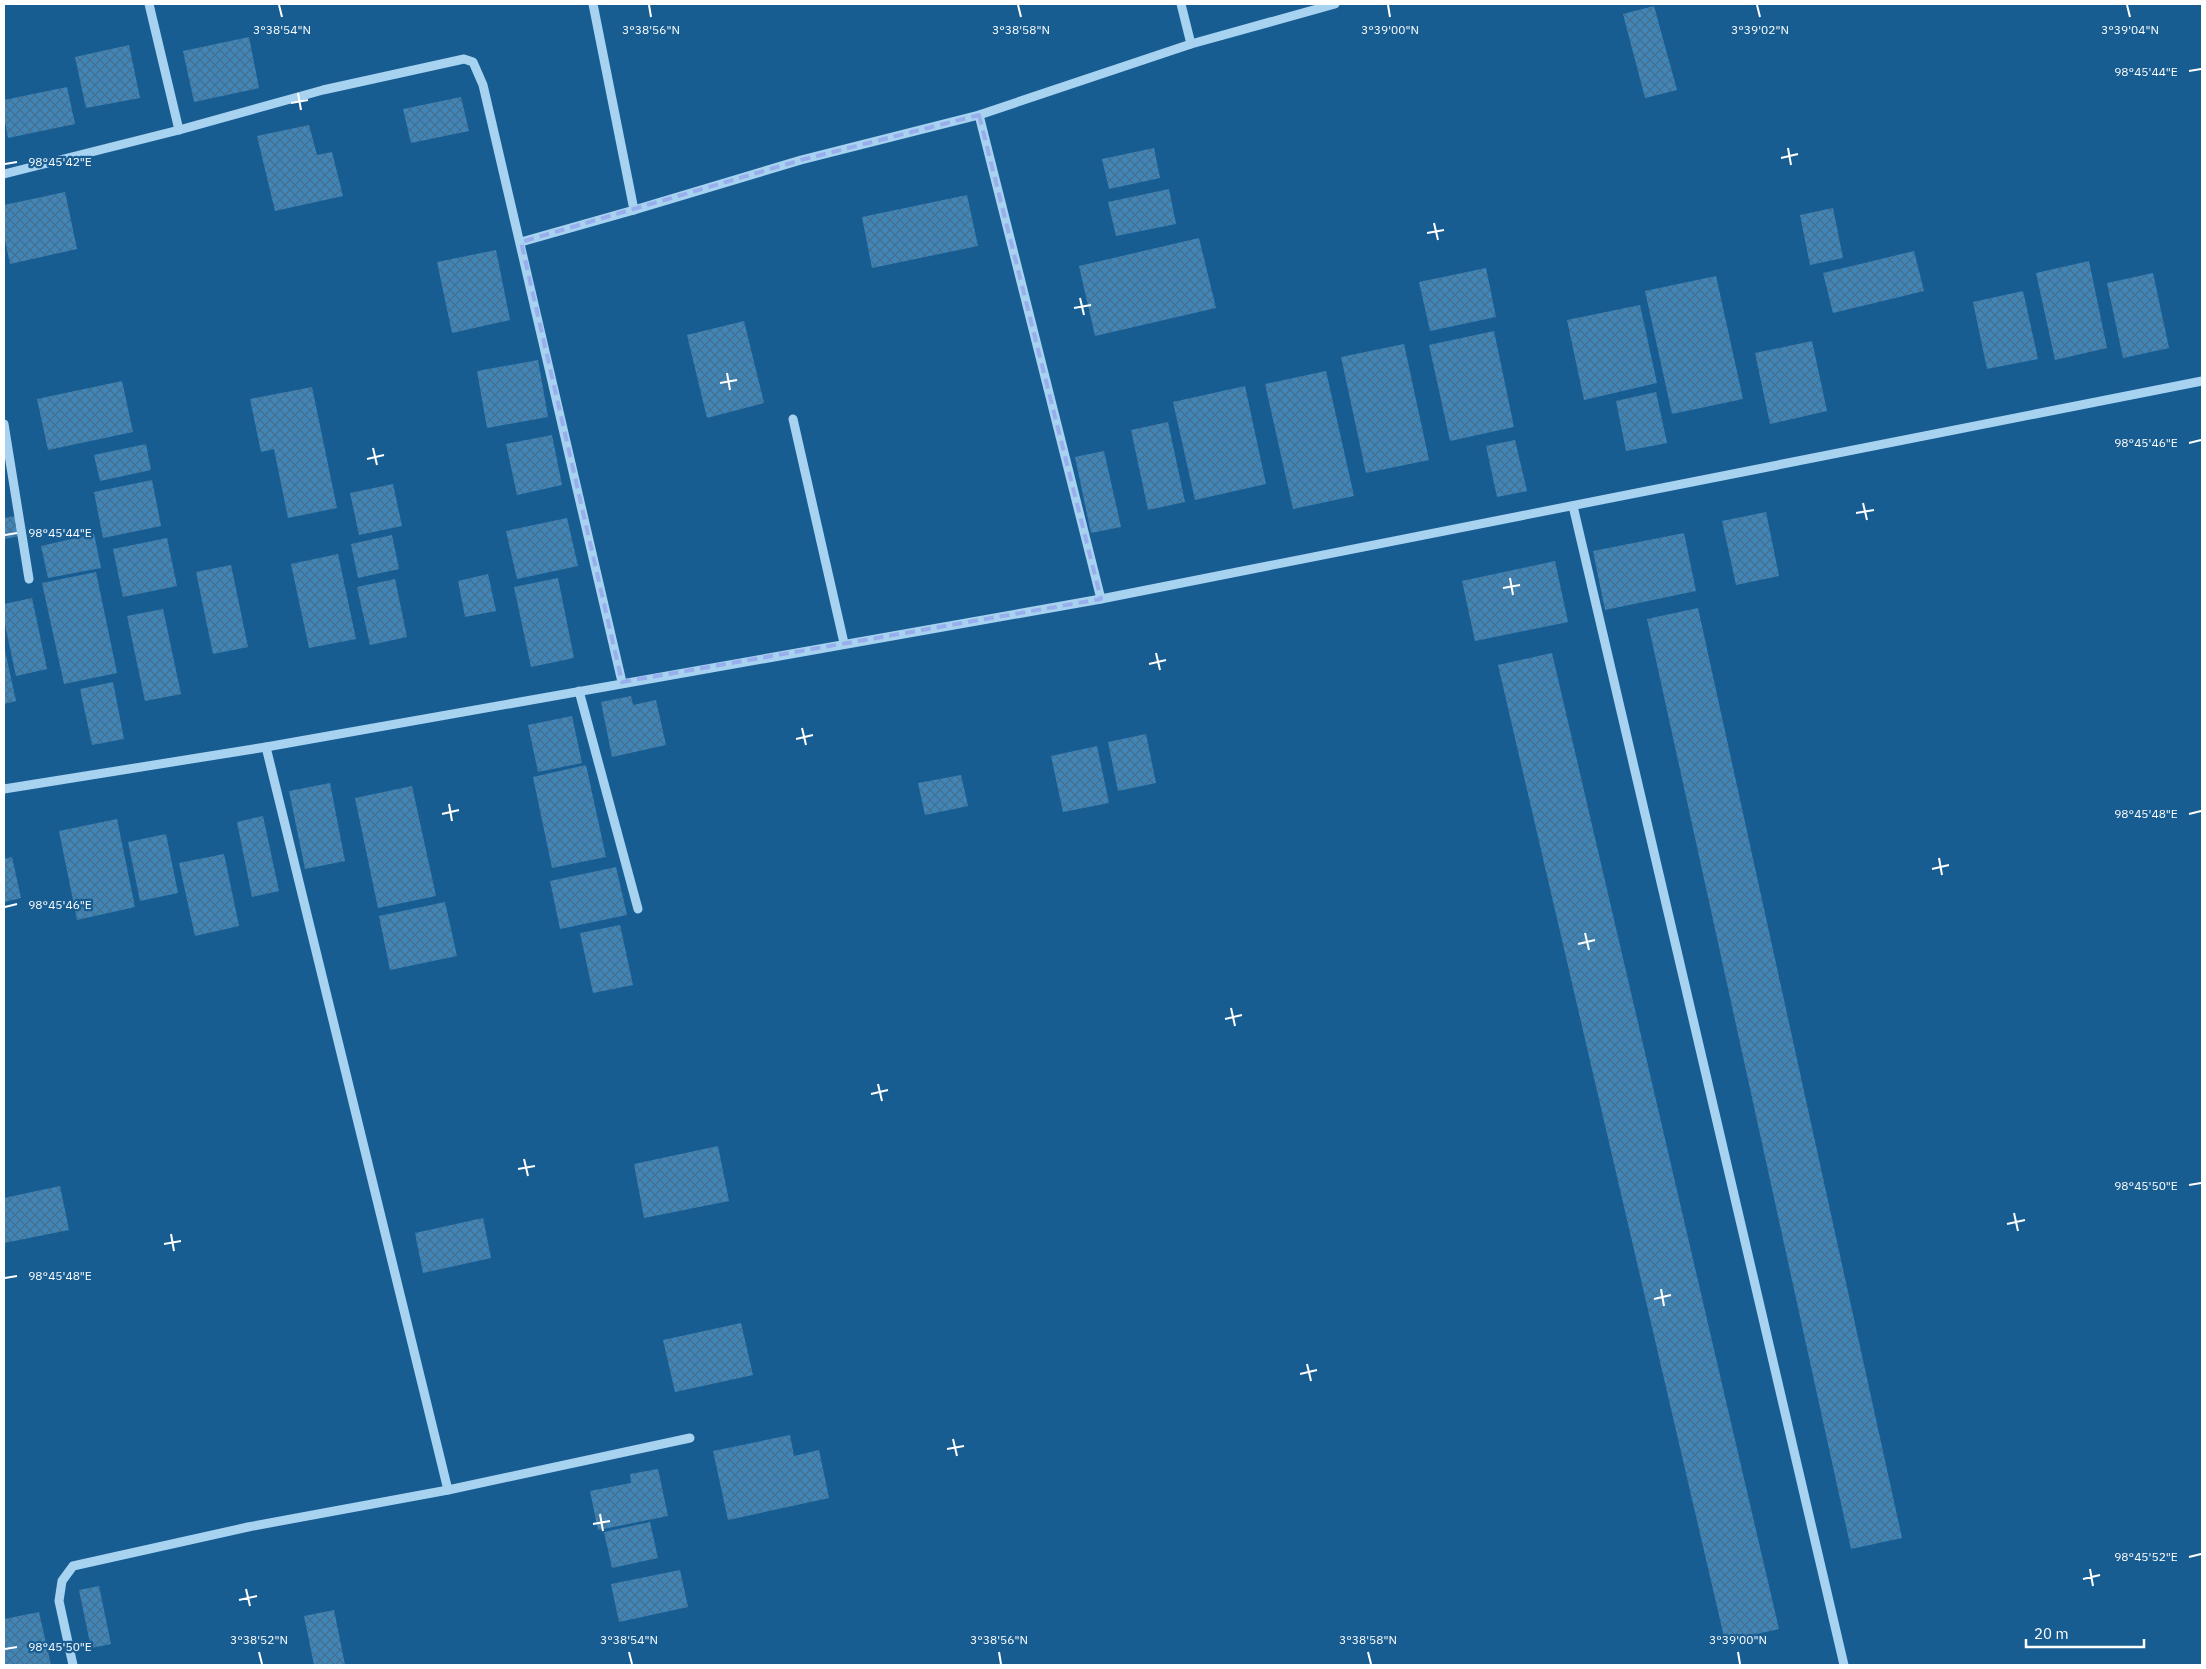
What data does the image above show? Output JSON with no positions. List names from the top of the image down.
{
  "scale_bar": "20 m",
  "coordinates": [
    "3°38'54\"N",
    "3°38'56\"N",
    "3°38'58\"N",
    "3°39'00\"N",
    "3°39'02\"N",
    "3°39'04\"N",
    "98°45'44\"E",
    "98°45'42\"E",
    "98°45'46\"E",
    "98°45'48\"E",
    "98°45'50\"E",
    "98°45'52\"E",
    "3°38'52\"N"
  ]
}
